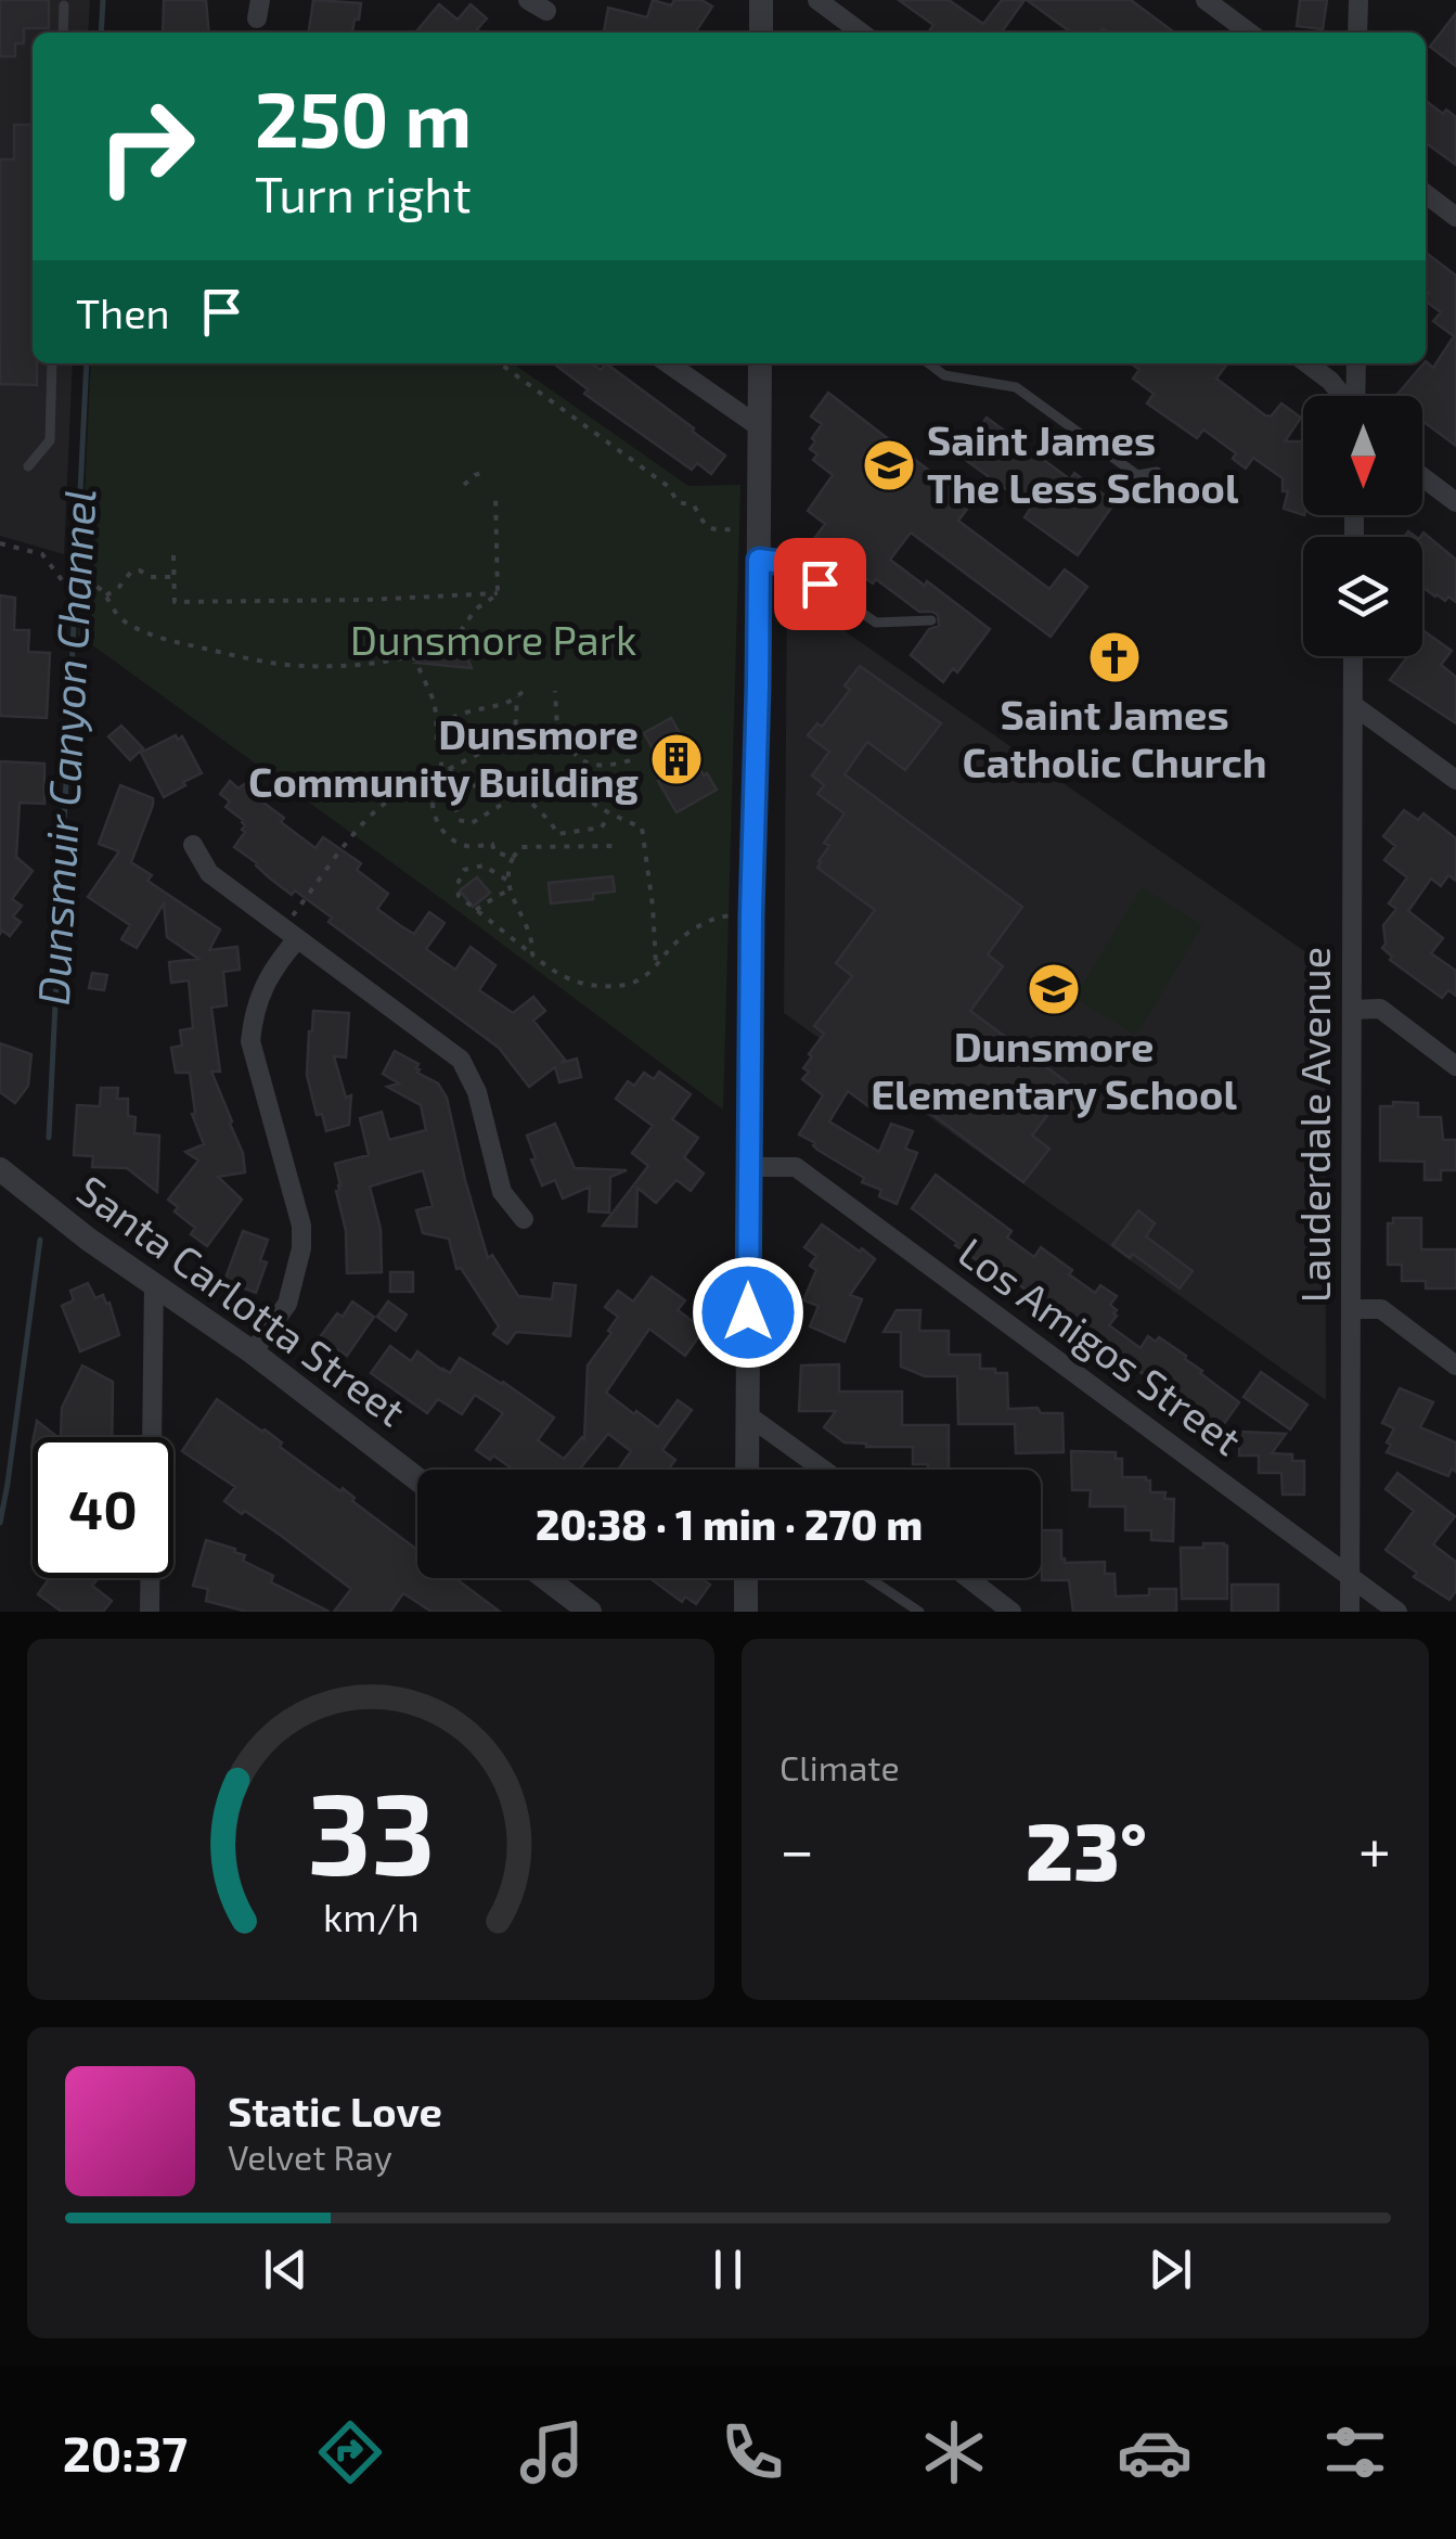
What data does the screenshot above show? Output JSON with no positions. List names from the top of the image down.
{
  "streets": {
    "street": ["Lauderdale Avenue", "Santa Carlotta Street", "Los Amigos Street"]
  },
  "crossings": [
    ["Lauderdale Avenue", "Los Amigos Street"]
  ],
  "water": ["Dunsmuir Canyon Channel"],
  "parks": ["Dunsmore Park"],
  "places": {
    "school or university": ["Saint James The Less School", "Dunsmore Elementary School"],
    "church": ["Saint James Catholic Church"],
    "building": ["Dunsmore Community Building"]
  },
  "north": "bottom",
  "page": {
    "turn": ["250 m", "Turn right"],
    "then": "Then",
    "limit": "40",
    "trip": "20:38 · 1 min · 270 m",
    "tile": "Climate",
    "heat": ["−", "23°", "+"],
    "song": ["Static Love", "Velvet Ray"],
    "tabs": "20:37",
    "gauge": ["33", "km/h"]
  }
}
